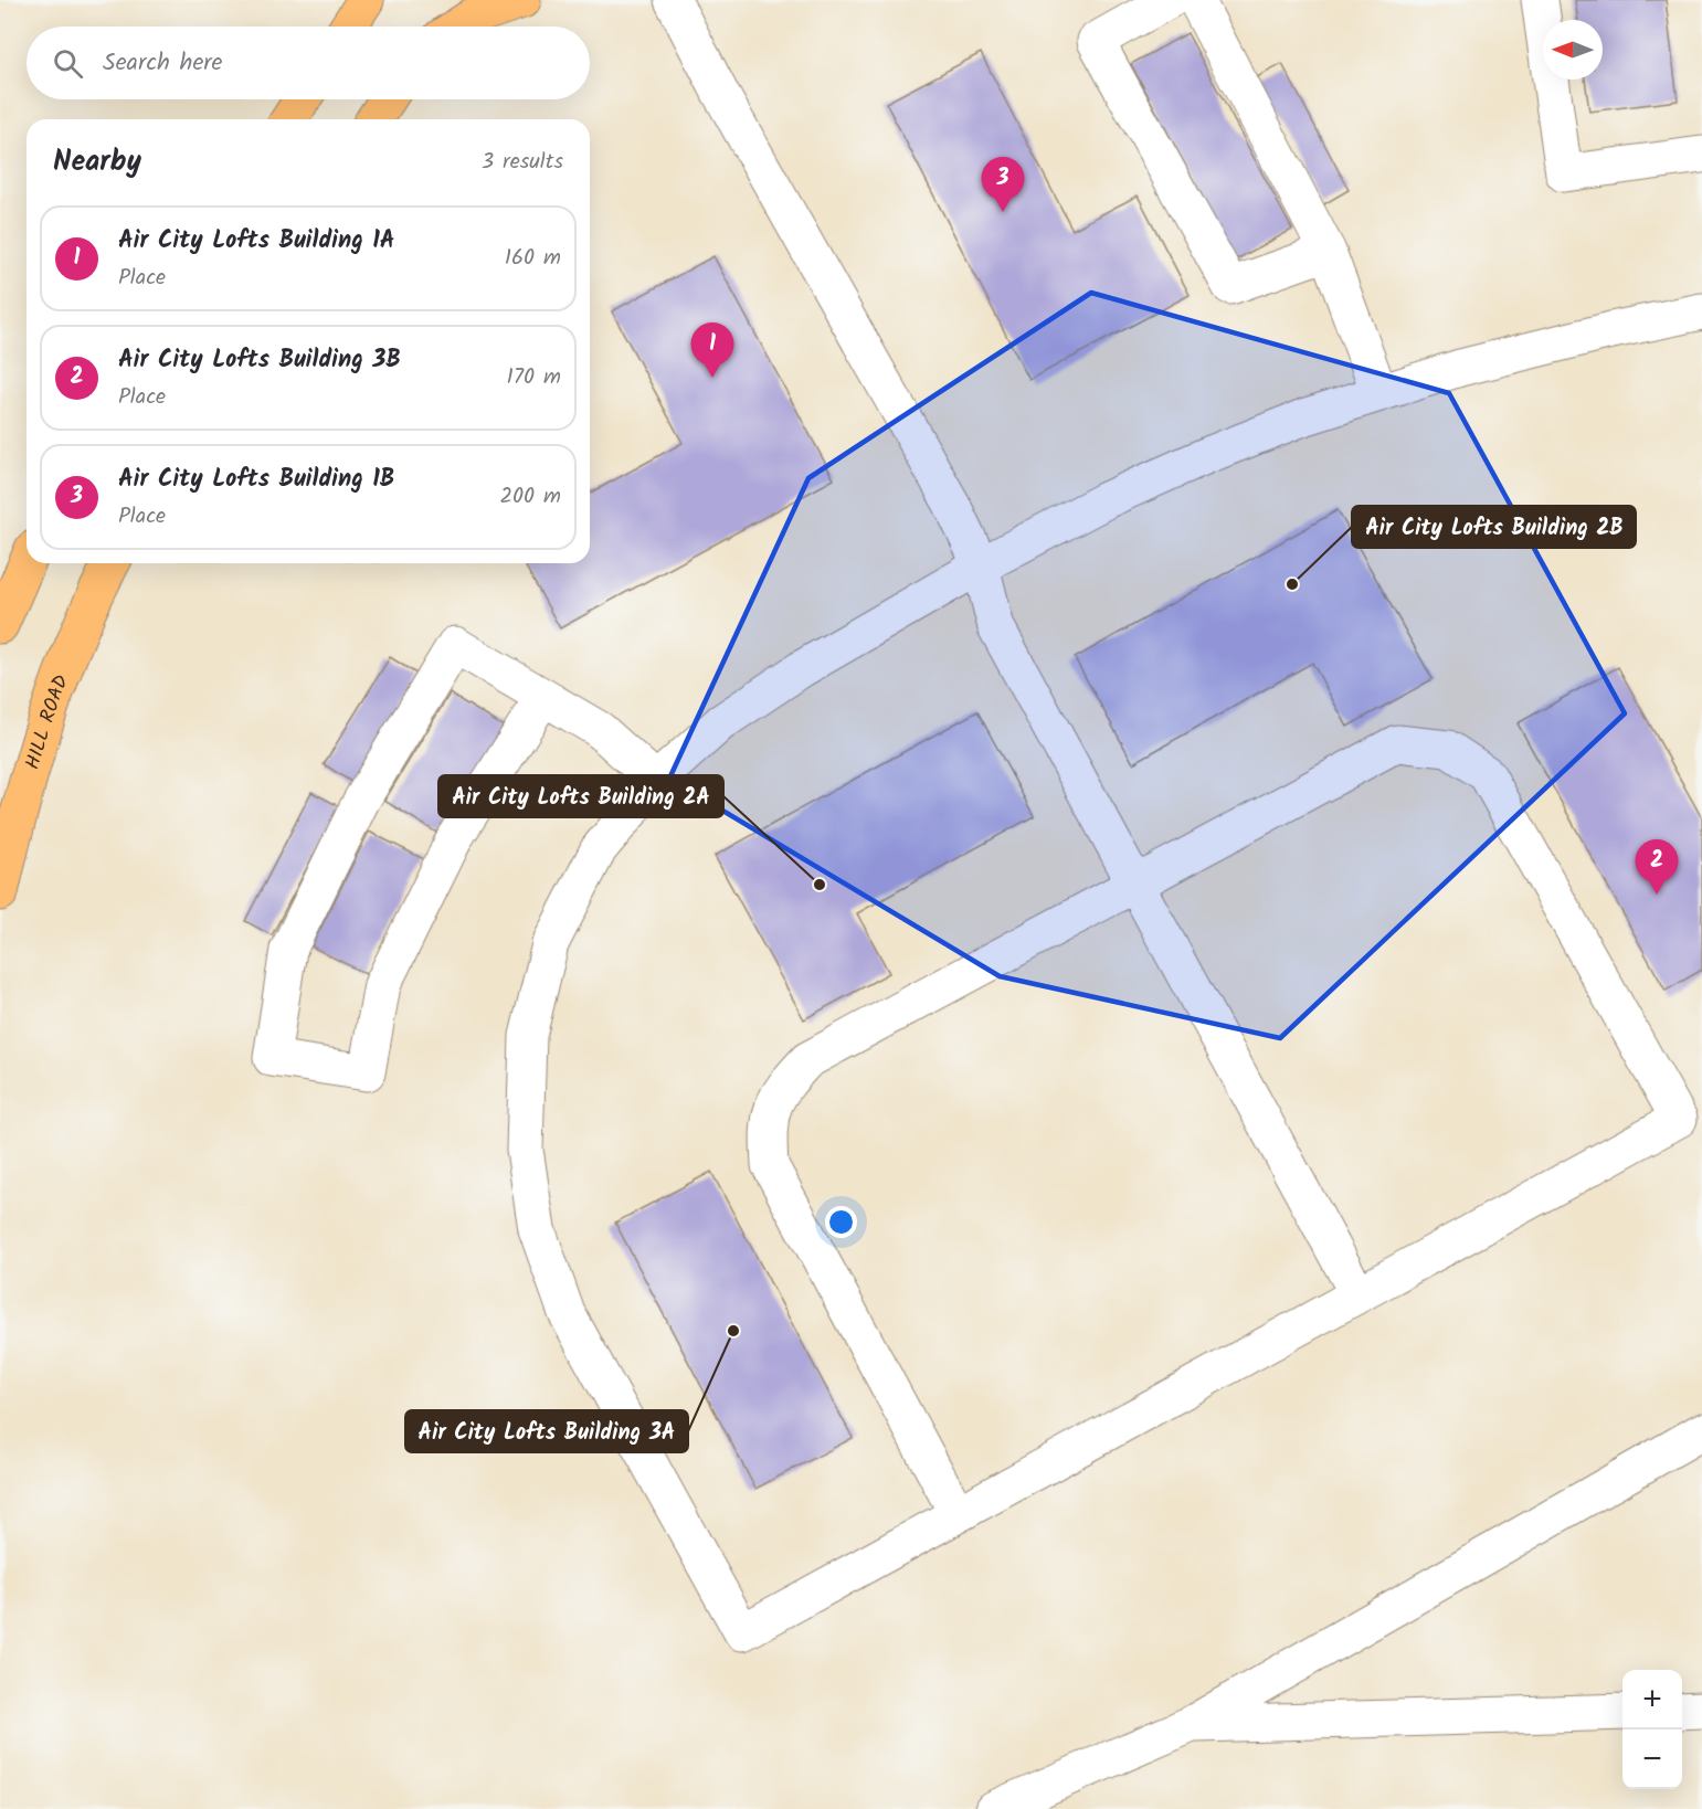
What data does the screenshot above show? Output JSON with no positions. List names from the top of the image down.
{
  "streets": {
    "main road": ["HILL ROAD"]
  },
  "places": ["Air City Lofts Building 2B", "Air City Lofts Building 2A", "Air City Lofts Building 3A"],
  "north": "left",
  "page": {
    "search": "Search here",
    "heading": ["Nearby", "3 results"],
    "pins": ["3", "1", "2"],
    "list": [
      {
        "mark": "1",
        "name": "Air City Lofts Building 1A",
        "note": "Place",
        "value": "160 m"
      },
      {
        "mark": "2",
        "name": "Air City Lofts Building 3B",
        "note": "Place",
        "value": "170 m"
      },
      {
        "mark": "3",
        "name": "Air City Lofts Building 1B",
        "note": "Place",
        "value": "200 m"
      }
    ],
    "map_buttons": ["+", "−"]
  }
}
